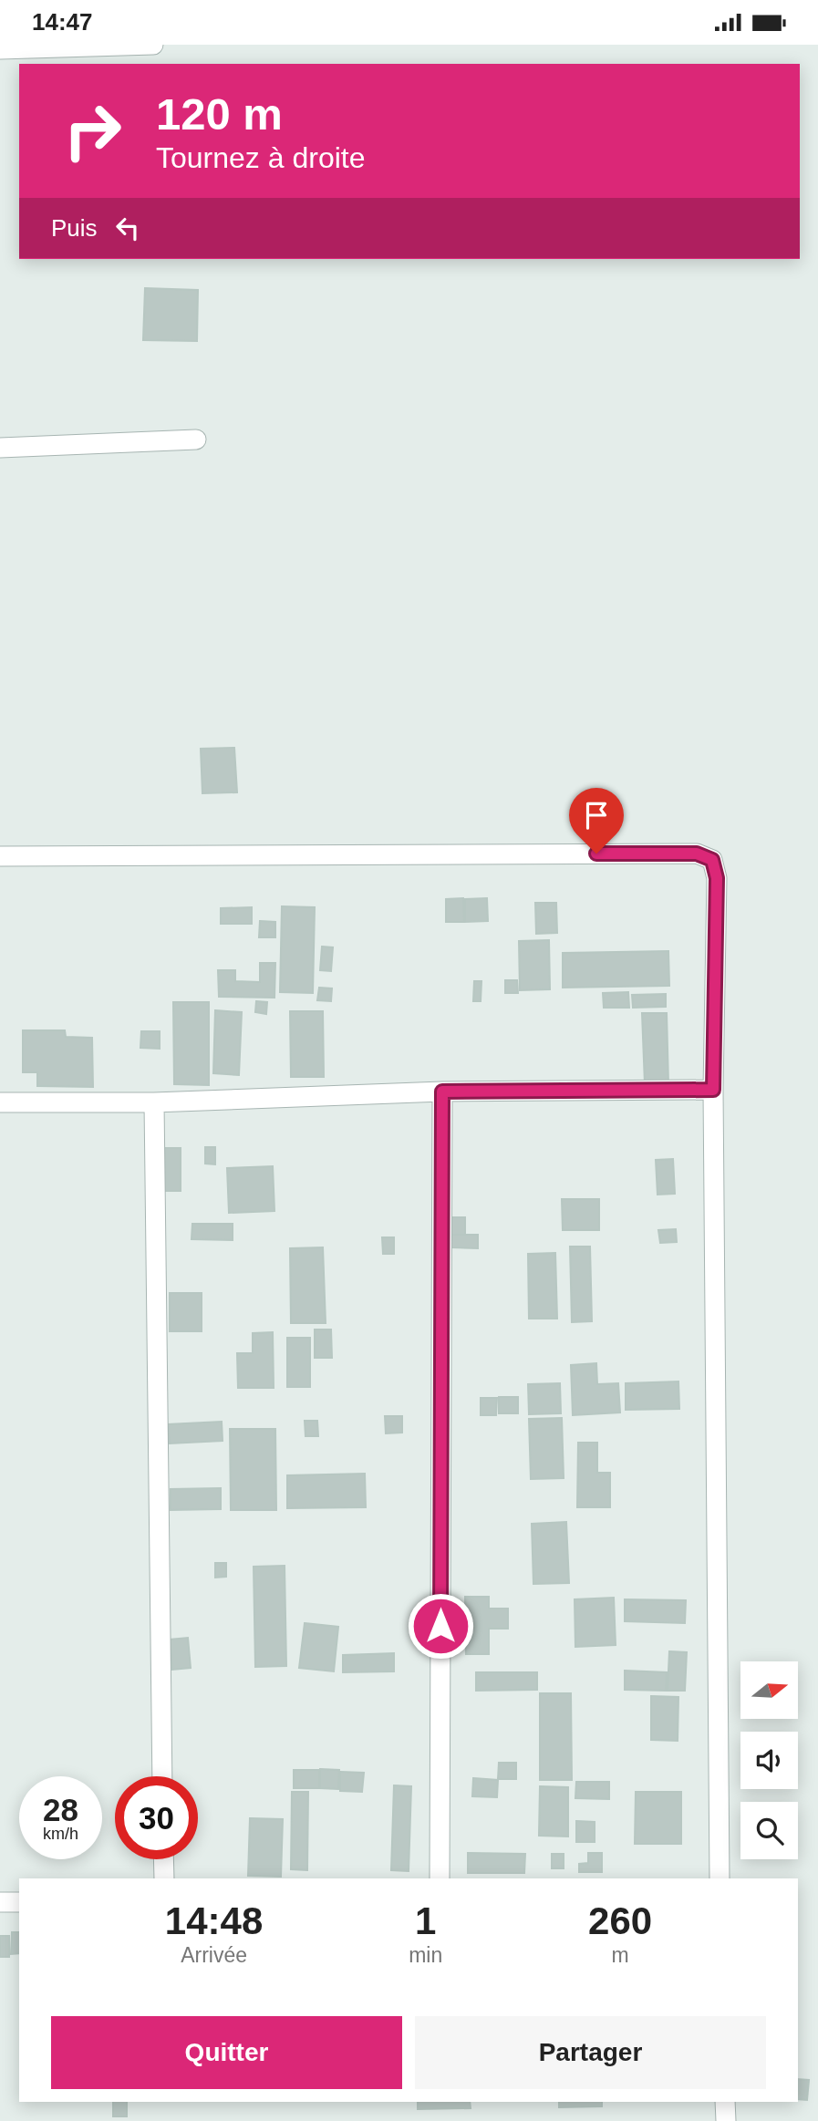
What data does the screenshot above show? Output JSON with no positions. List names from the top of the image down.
{
  "north": "right",
  "page": {
    "status": "14:47",
    "turn": ["120 m", "Tournez à droite"],
    "then": "Puis",
    "speed": "28 km/h",
    "limit": "30",
    "eta": [
      "14:48",
      "Arrivée",
      "1",
      "min",
      "260",
      "m"
    ],
    "buttons": ["Quitter", "Partager"]
  }
}
